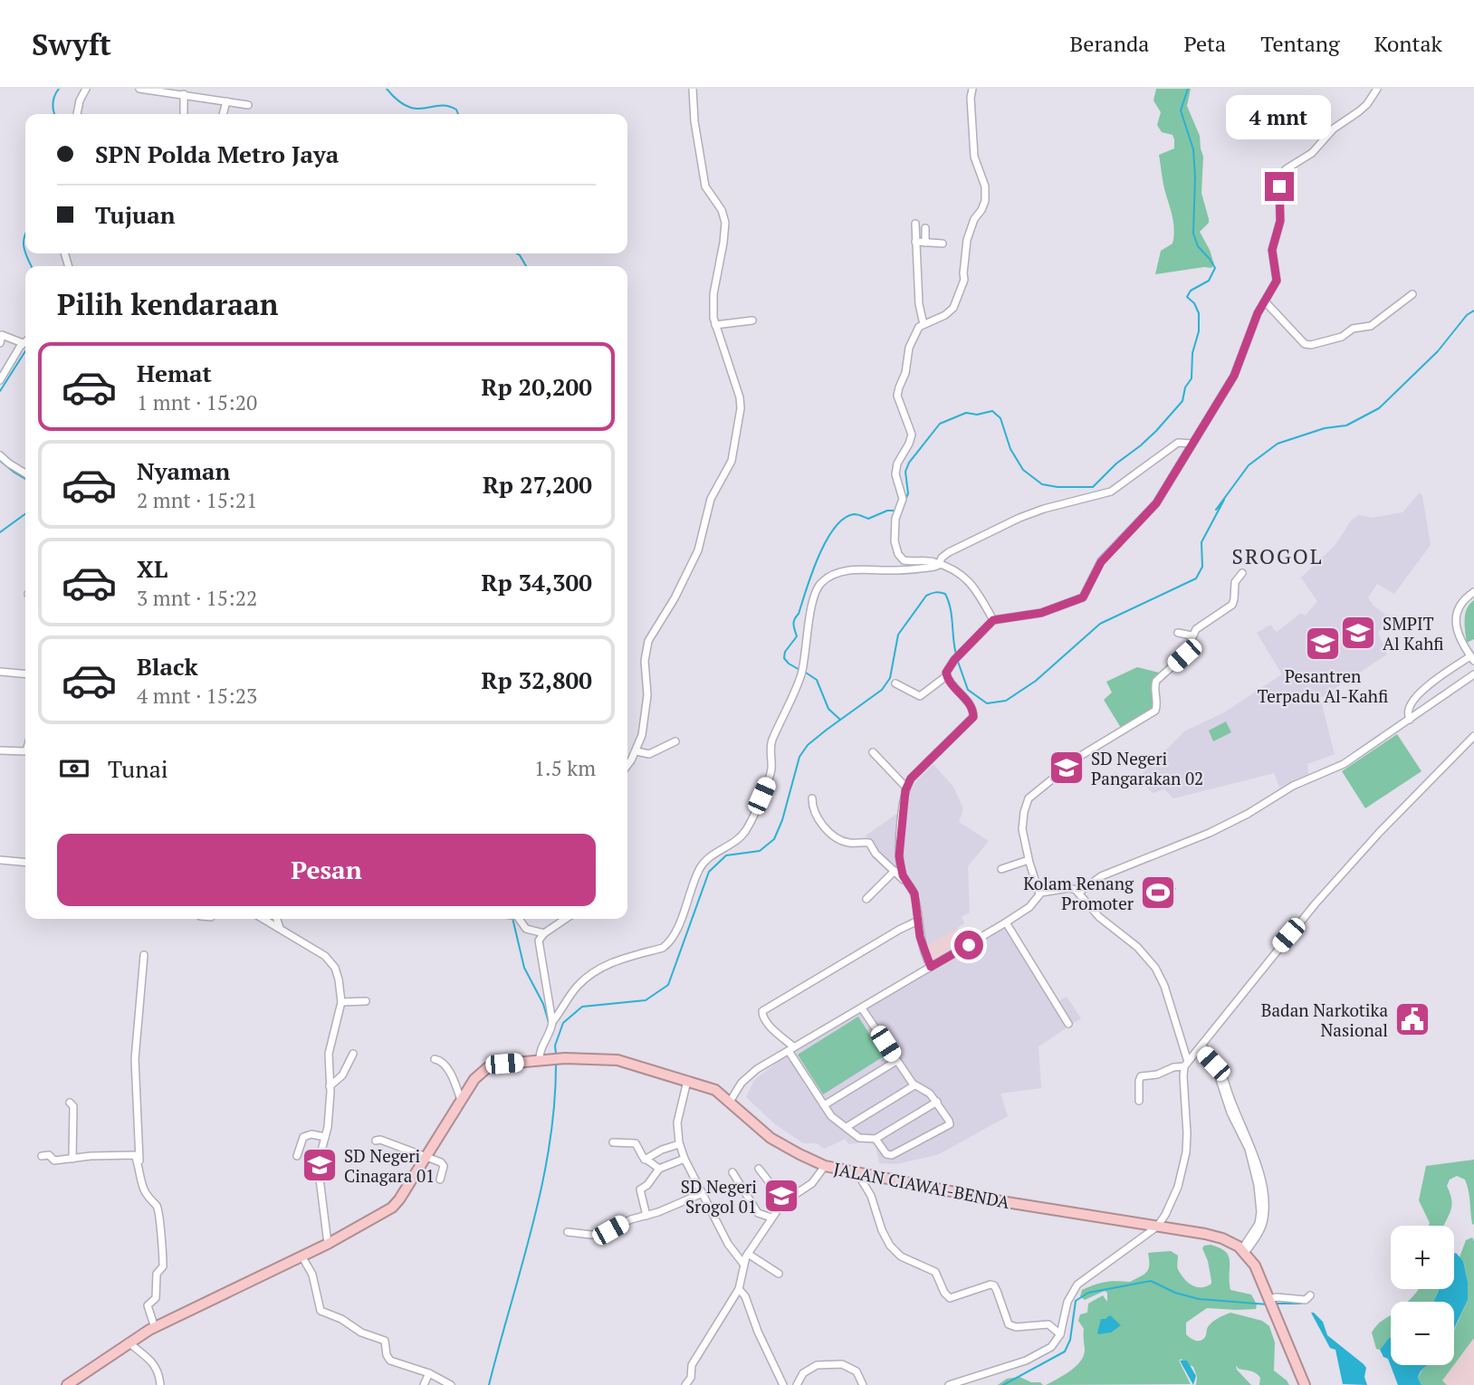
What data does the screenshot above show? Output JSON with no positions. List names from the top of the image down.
{
  "streets": {
    "highway": ["JALAN CIAWAI-BENDA"]
  },
  "districts": ["SROGOL"],
  "places": {
    "school or university": [
      "SMPIT Al Kahfi",
      "Pesantren Terpadu Al-Kahfi",
      "SD Negeri Pangarakan 02",
      "SD Negeri Cinagara 01",
      "SD Negeri Srogol 01"
    ],
    "sports": ["Kolam Renang Promoter"],
    "public building": ["Badan Narkotika Nasional"]
  },
  "page": {
    "header": "Swyft",
    "nav": [
      "Beranda",
      "Peta",
      "Tentang",
      "Kontak"
    ],
    "bubble": "4 mnt",
    "banner": ["SPN Polda Metro Jaya", "Tujuan"],
    "heading": "Pilih kendaraan",
    "list": [
      {
        "name": "Hemat",
        "note": "1 mnt · 15:20",
        "value": "Rp 20,200"
      },
      {
        "name": "Nyaman",
        "note": "2 mnt · 15:21",
        "value": "Rp 27,200"
      },
      {
        "name": "XL",
        "note": "3 mnt · 15:22",
        "value": "Rp 34,300"
      },
      {
        "name": "Black",
        "note": "4 mnt · 15:23",
        "value": "Rp 32,800"
      }
    ],
    "pay": ["Tunai", "1.5 km"],
    "buttons": "Pesan",
    "map_buttons": ["+", "−"]
  }
}
